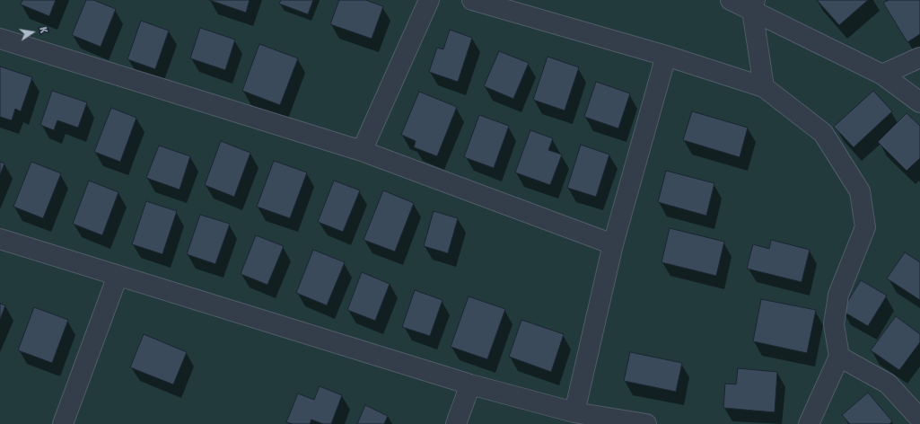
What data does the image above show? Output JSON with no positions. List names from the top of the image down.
{
  "north": "right"
}
